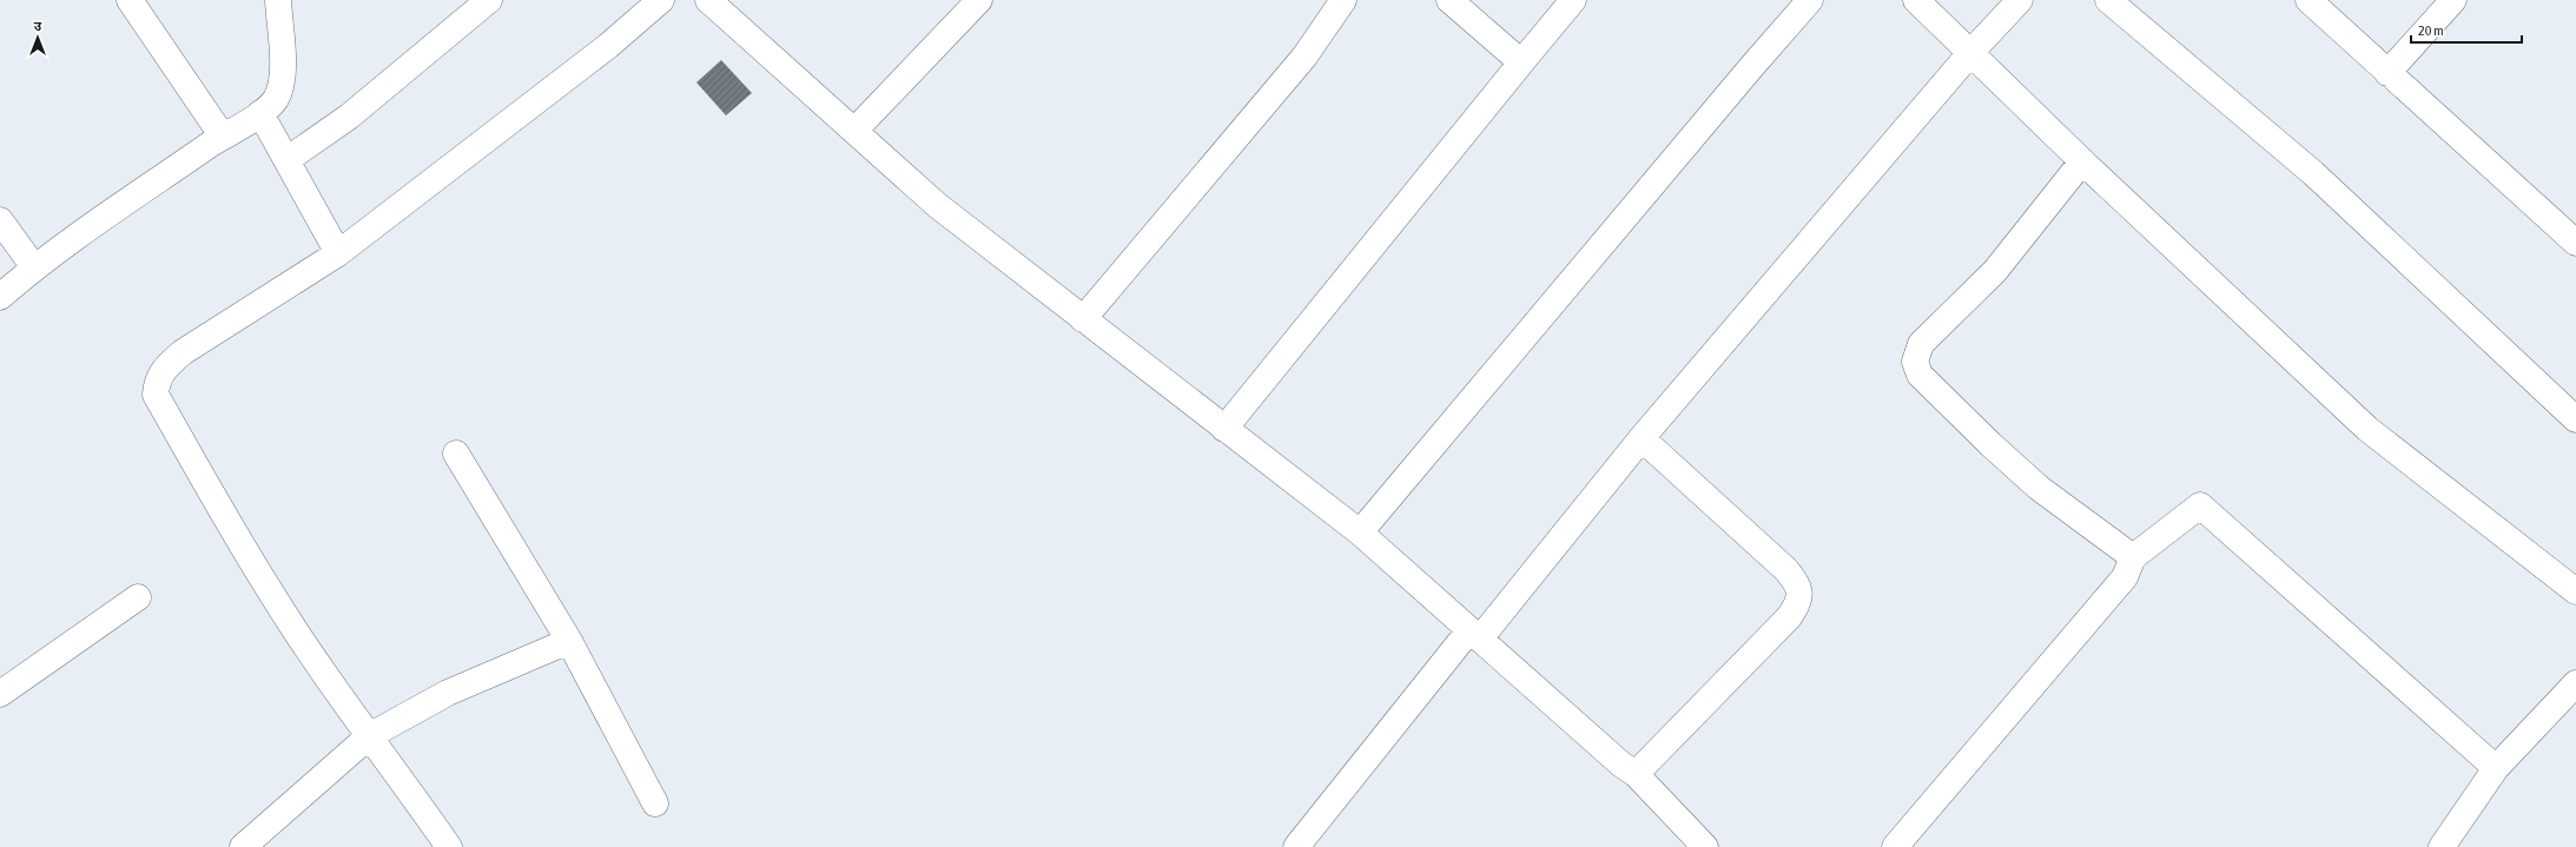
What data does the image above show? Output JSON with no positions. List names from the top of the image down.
{
  "scale_bar": "20 m",
  "north": "top"
}
